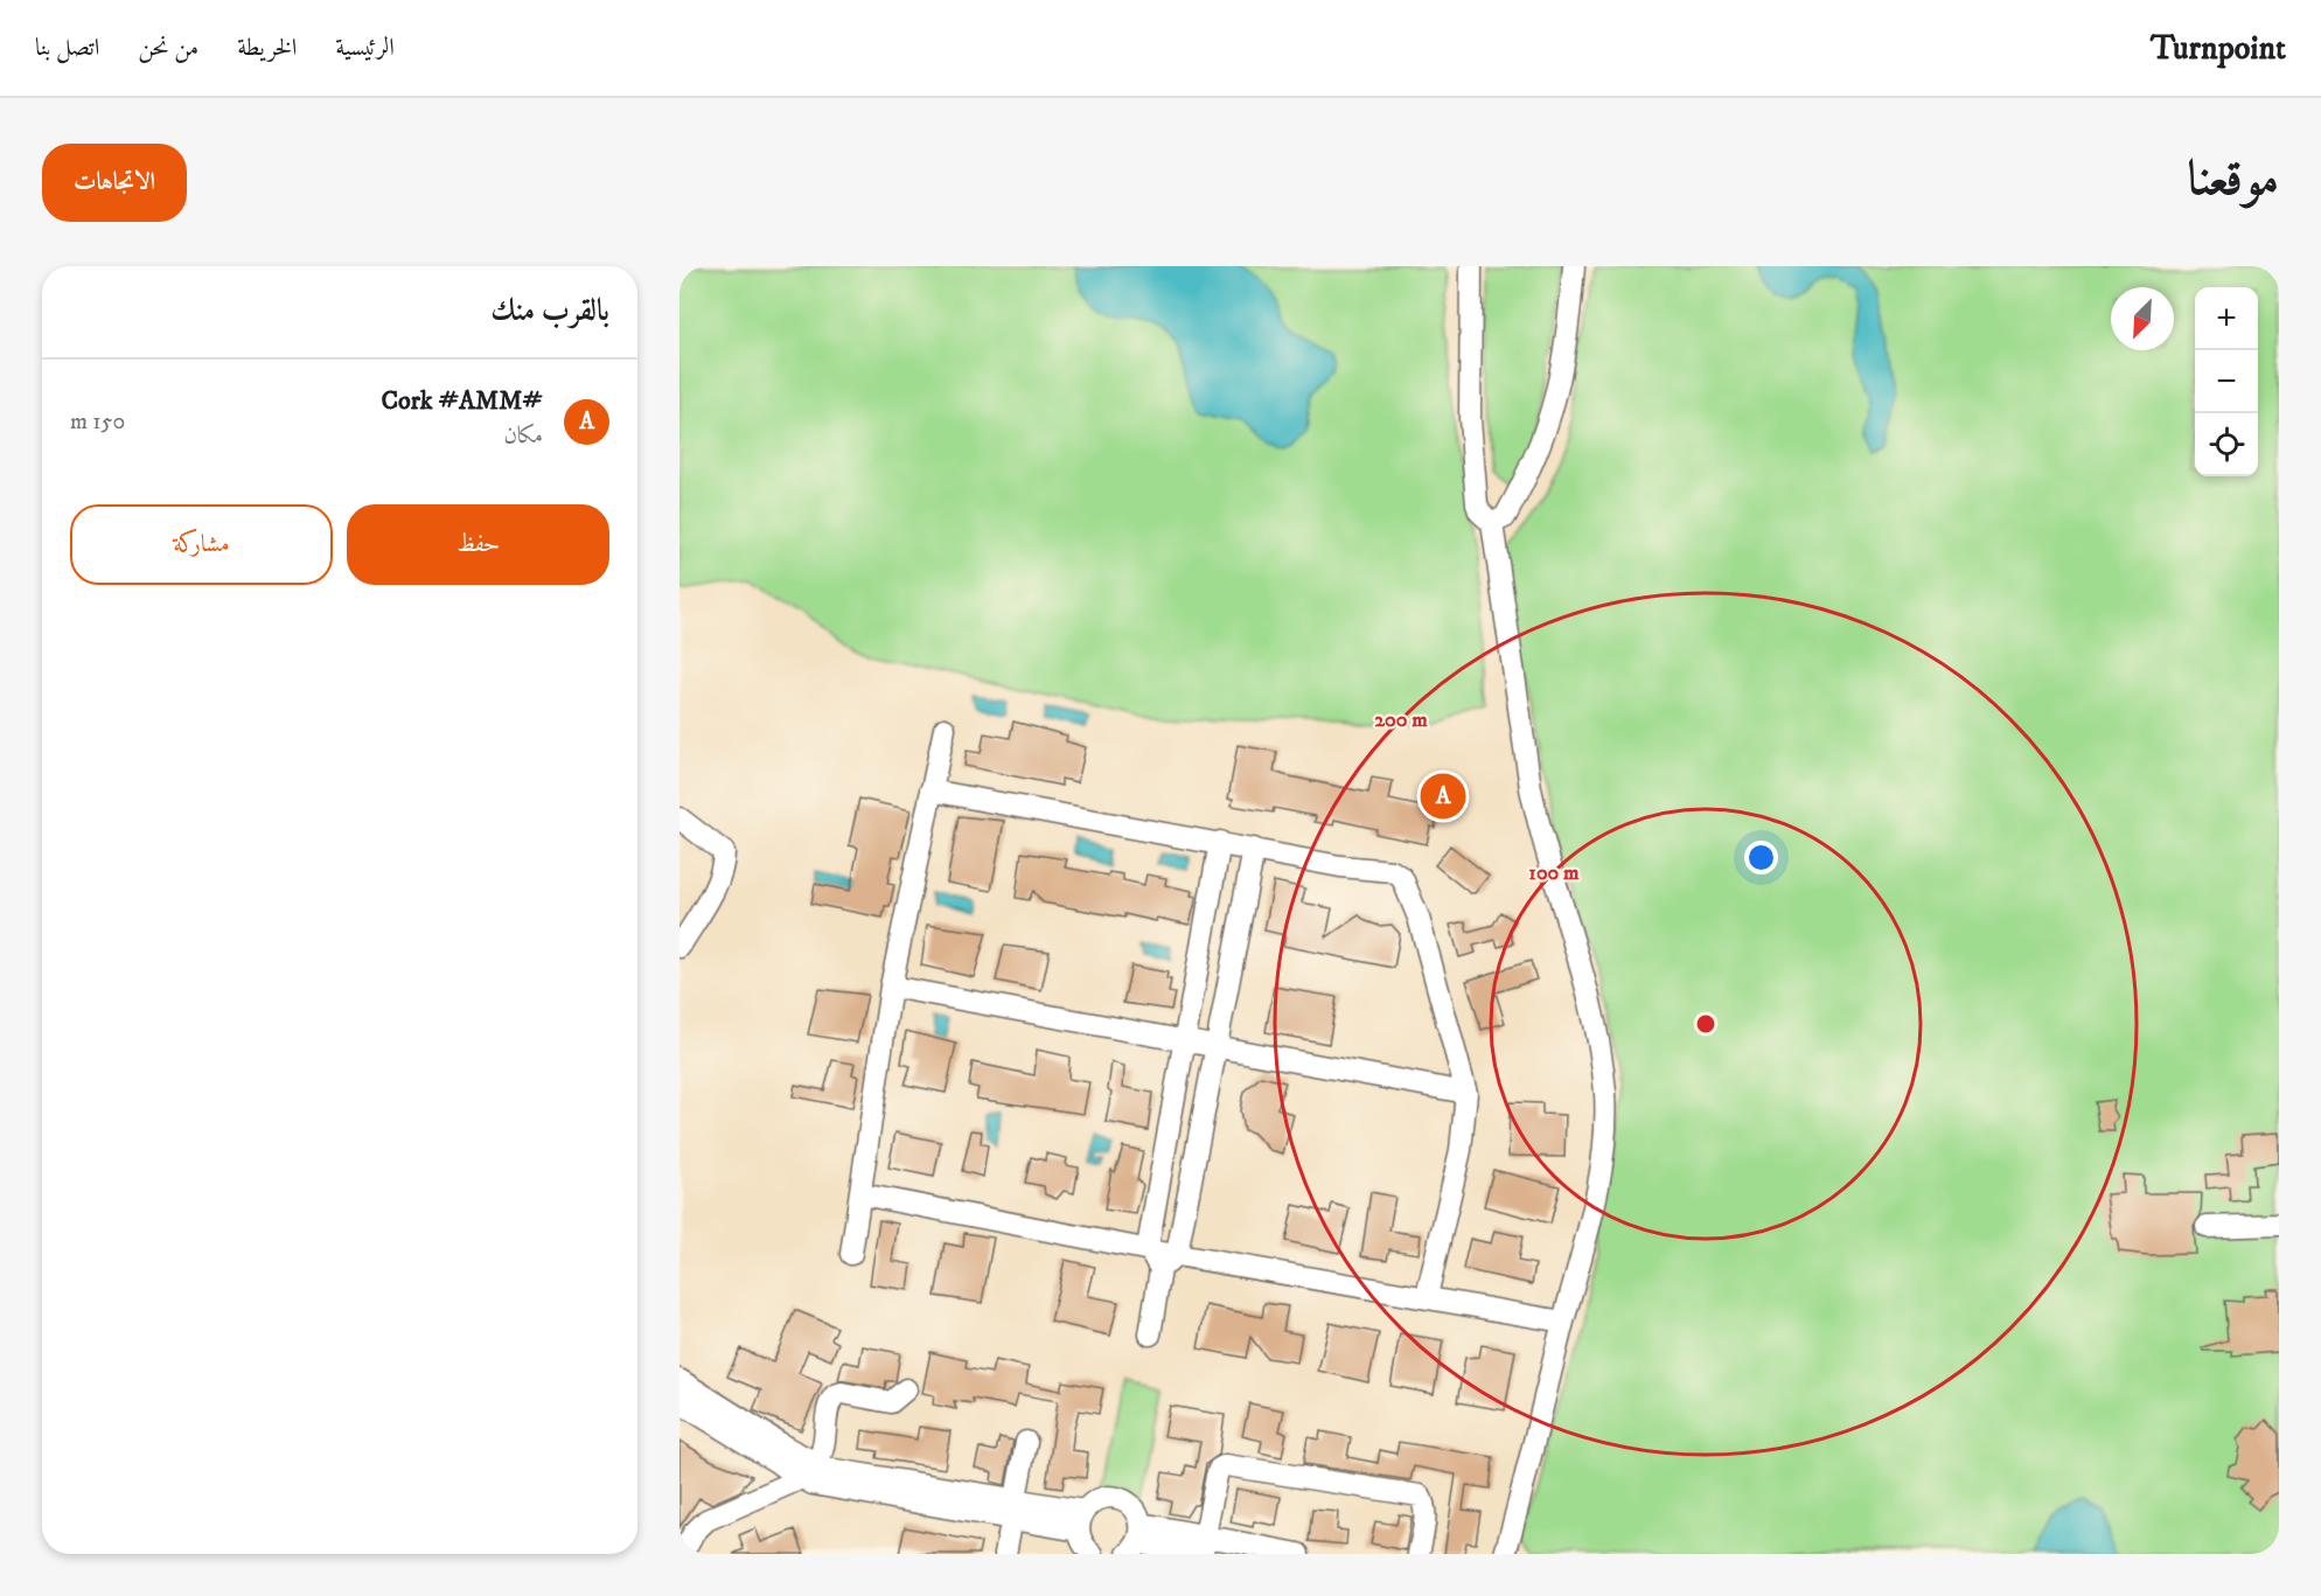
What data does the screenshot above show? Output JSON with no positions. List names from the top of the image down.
{
  "north": "bottom left",
  "page": {
    "header": "Turnpoint",
    "nav": [
      "الرئيسية",
      "الخريطة",
      "من نحن",
      "اتصل بنا"
    ],
    "title": "موقعنا",
    "buttons": [
      "الاتجاهات",
      ["حفظ", "مشاركة"]
    ],
    "heading": "بالقرب منك",
    "map_buttons": ["+", "−"],
    "list": [
      {
        "mark": "A",
        "name": "#Cork #AMM",
        "note": "مكان",
        "value": "150 m"
      }
    ],
    "pins": "A"
  },
  "rings": ["200 m", "100 m"]
}
